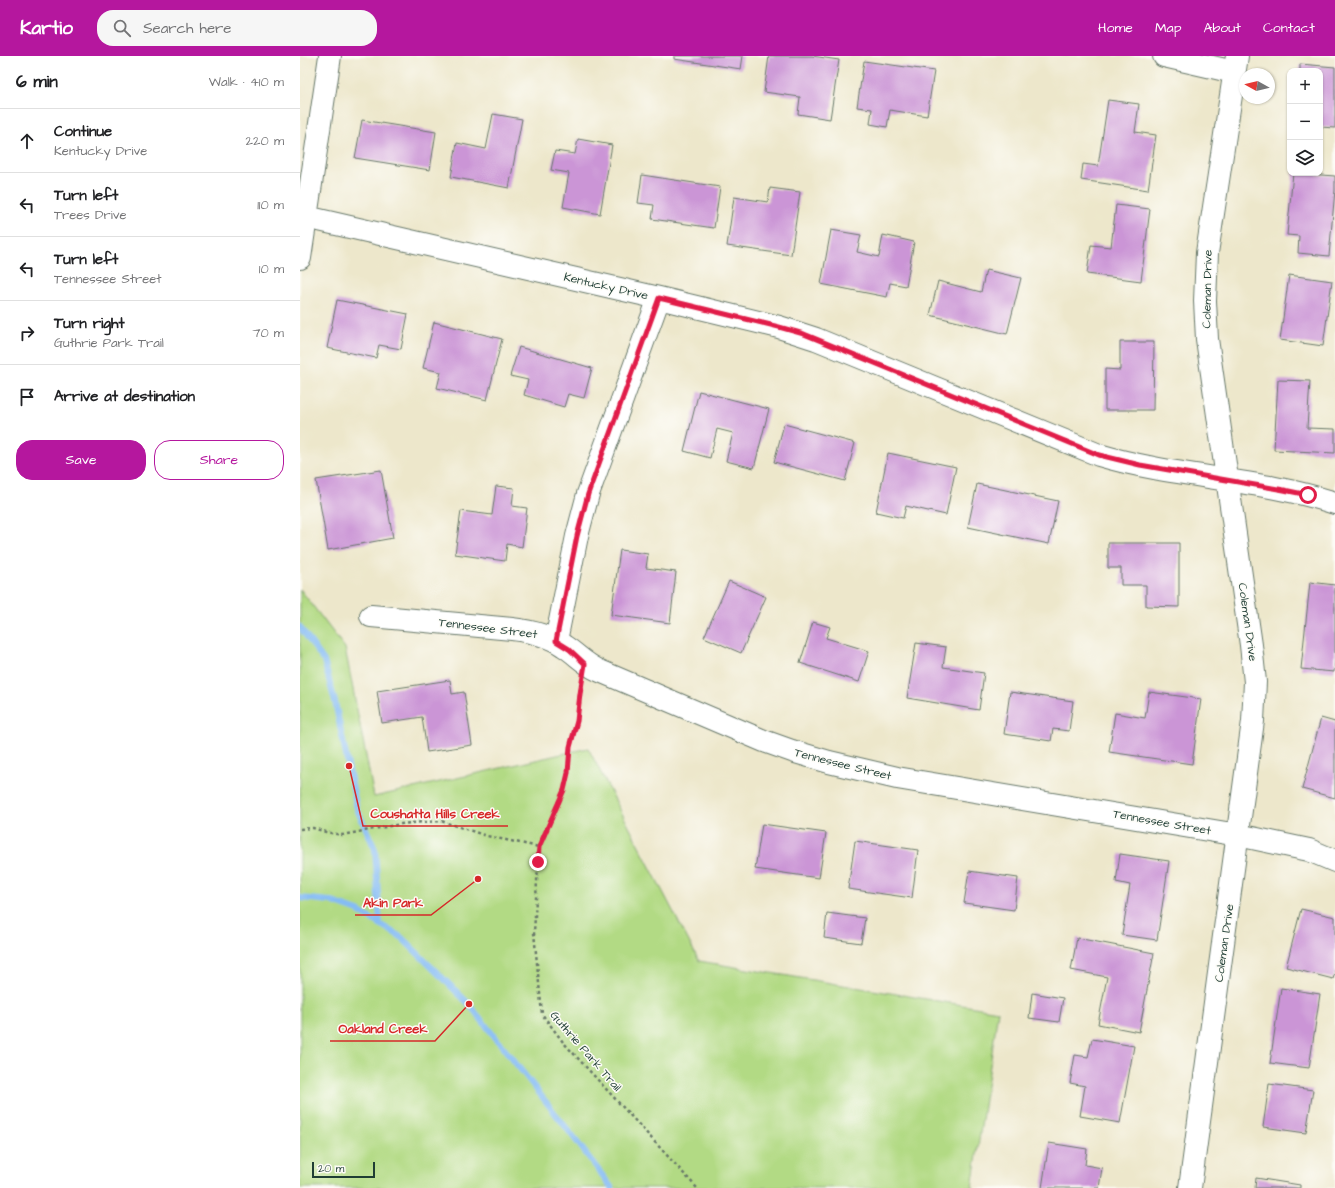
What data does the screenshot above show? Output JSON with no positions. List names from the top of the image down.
{
  "streets": {
    "street": ["Kentucky Drive", "Coleman Drive", "Tennessee Street"],
    "path": ["Guthrie Park Trail"]
  },
  "crossings": [
    ["Kentucky Drive", "Coleman Drive"],
    ["Coleman Drive", "Tennessee Street"],
    ["Tennessee Street", "Guthrie Park Trail"]
  ],
  "places": ["Coushatta Hills Creek", "Akin Park", "Oakland Creek"],
  "scale_bar": "20 m",
  "north": "left",
  "page": {
    "header": "Kartio",
    "search": "Search here",
    "nav": [
      "Home",
      "Map",
      "About",
      "Contact"
    ],
    "heading": ["6 min", "Walk · 410 m"],
    "map_buttons": ["+", "−"],
    "list": [
      ["Continue", "Kentucky Drive", "220 m"],
      ["Turn left", "Trees Drive", "110 m"],
      ["Turn left", "Tennessee Street", "10 m"],
      ["Turn right", "Guthrie Park Trail", "70 m"],
      "Arrive at destination"
    ],
    "buttons": ["Save", "Share"],
    "scale": "20 m"
  }
}
